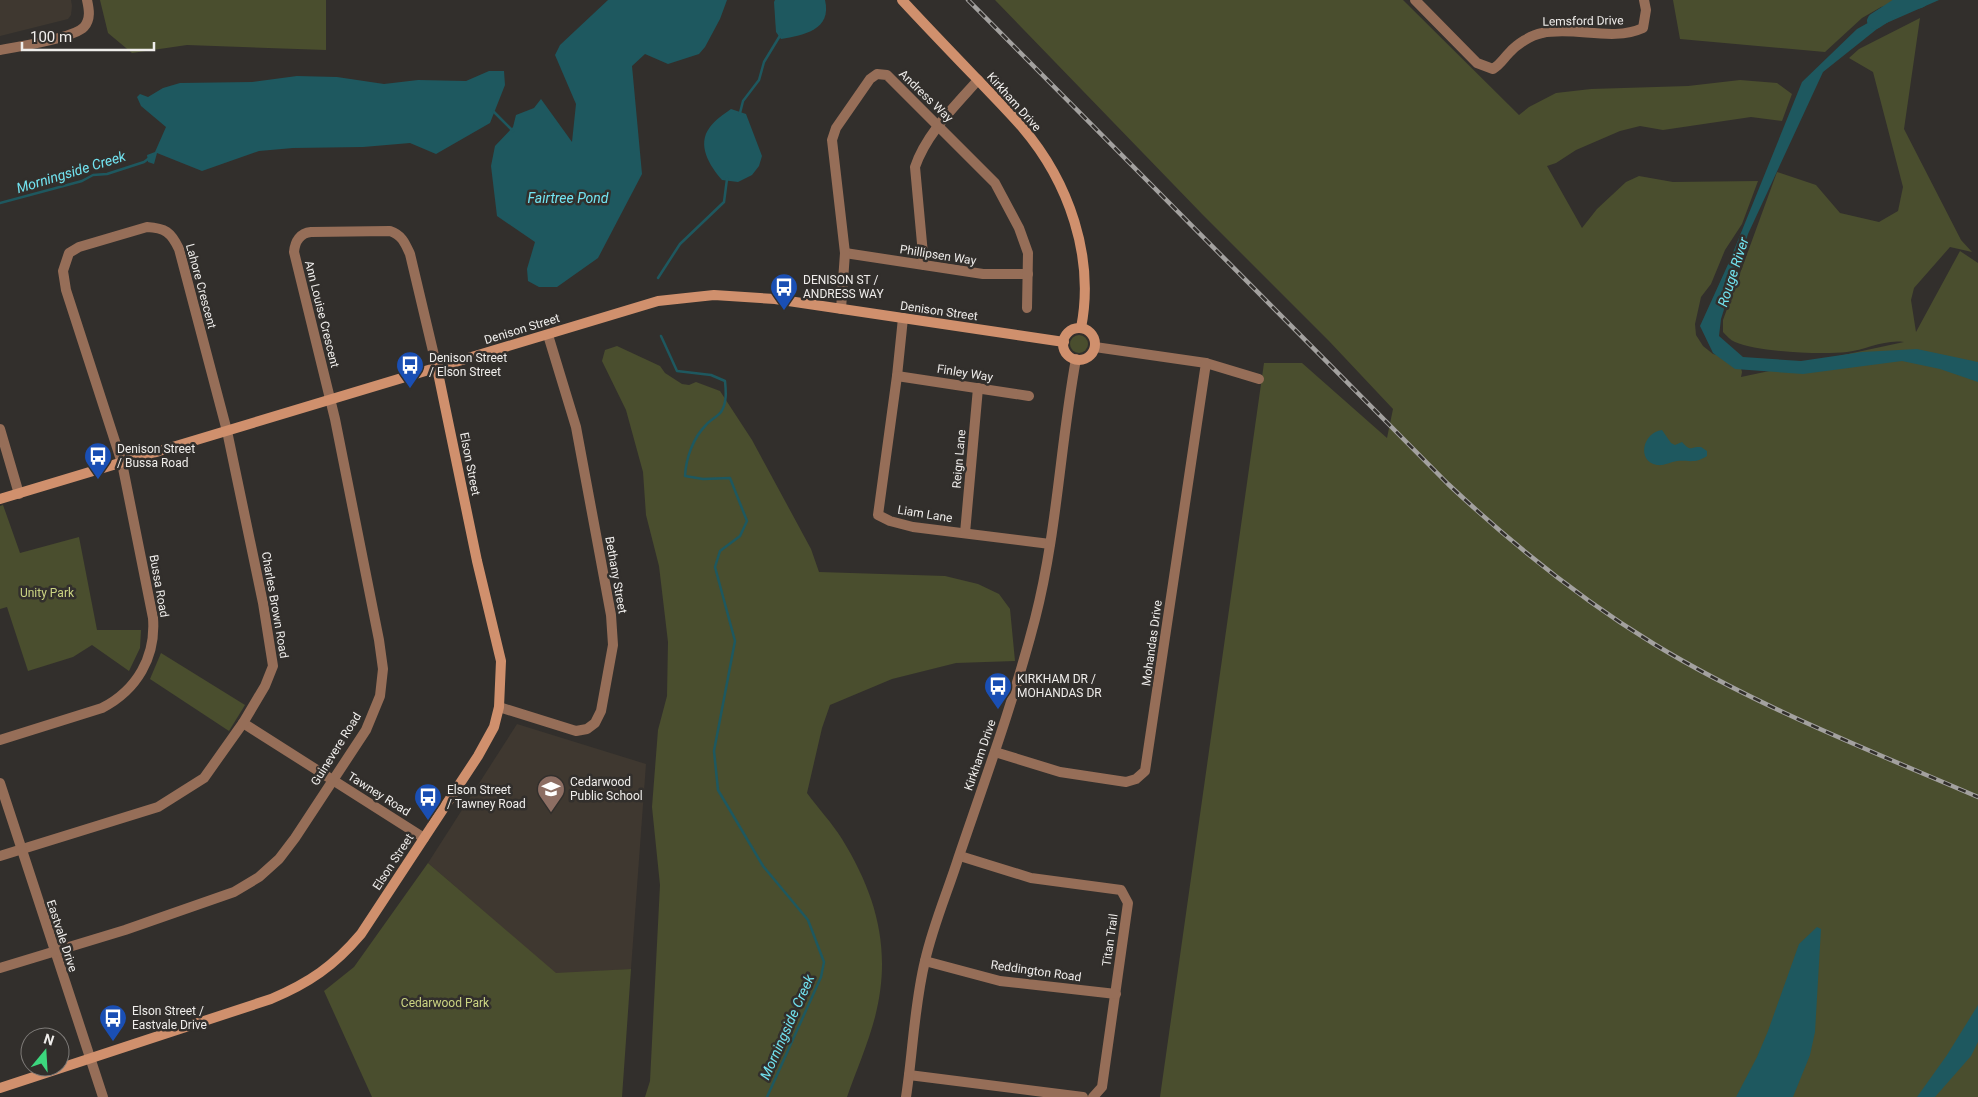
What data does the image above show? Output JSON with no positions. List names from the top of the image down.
{
  "streets": {
    "street": [
      "Lemsford Drive",
      "Andress Way",
      "Kirkham Drive",
      "Phillipsen Way",
      "Lahore Crescent",
      "Denison Street",
      "Ann Louise Crescent",
      "Finley Way",
      "Reign Lane",
      "Elson Street",
      "Liam Lane",
      "Bethany Street",
      "Bussa Road",
      "Charles Brown Road",
      "Mohandas Drive",
      "Guinevere Road",
      "Tawney Road",
      "Eastvale Drive",
      "Titan Trail",
      "Reddington Road"
    ]
  },
  "crossings": [
    ["Andress Way", "Phillipsen Way"],
    ["Andress Way", "Denison Street"],
    ["Kirkham Drive", "Denison Street"],
    ["Kirkham Drive", "Liam Lane"],
    ["Kirkham Drive", "Mohandas Drive"],
    ["Kirkham Drive", "Titan Trail"],
    ["Kirkham Drive", "Reddington Road"],
    ["Lahore Crescent", "Denison Street"],
    ["Lahore Crescent", "Bussa Road"],
    ["Lahore Crescent", "Charles Brown Road"],
    ["Denison Street", "Ann Louise Crescent"],
    ["Denison Street", "Elson Street"],
    ["Denison Street", "Bethany Street"],
    ["Denison Street", "Bussa Road"],
    ["Denison Street", "Charles Brown Road"],
    ["Denison Street", "Guinevere Road"],
    ["Ann Louise Crescent", "Elson Street"],
    ["Ann Louise Crescent", "Guinevere Road"],
    ["Finley Way", "Reign Lane"],
    ["Finley Way", "Liam Lane"],
    ["Reign Lane", "Liam Lane"],
    ["Elson Street", "Bethany Street"],
    ["Elson Street", "Tawney Road"],
    ["Elson Street", "Eastvale Drive"],
    ["Charles Brown Road", "Tawney Road"],
    ["Charles Brown Road", "Eastvale Drive"],
    ["Guinevere Road", "Tawney Road"],
    ["Guinevere Road", "Eastvale Drive"],
    ["Titan Trail", "Reddington Road"]
  ],
  "water": ["Morningside Creek", "Fairtree Pond", "Rouge River"],
  "parks": ["Unity Park", "Cedarwood Park"],
  "places": {
    "bus stop": [
      "DENISON ST / ANDRESS WAY",
      "Denison Street / Elson Street",
      "Denison Street / Bussa Road",
      "KIRKHAM DR / MOHANDAS DR",
      "Elson Street / Tawney Road",
      "Elson Street / Eastvale Drive"
    ],
    "school or university": ["Cedarwood Public School"]
  },
  "scale_bar": "100 m",
  "north": "top"
}
